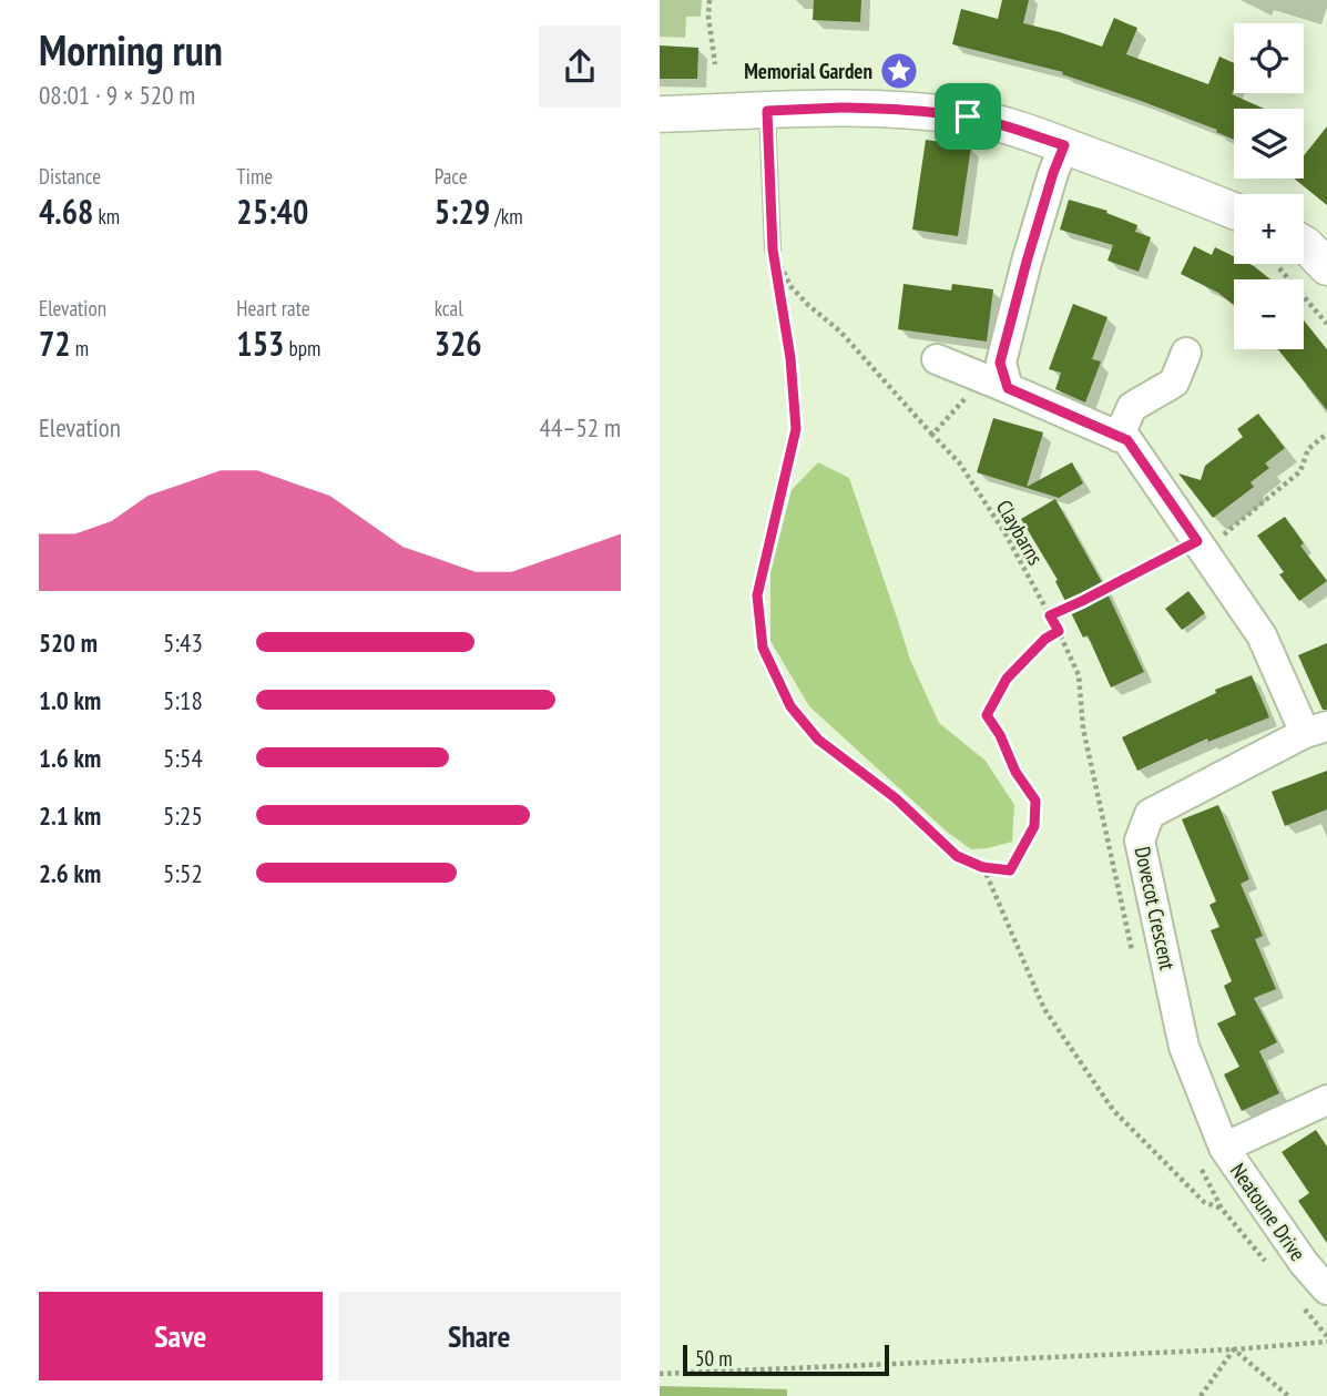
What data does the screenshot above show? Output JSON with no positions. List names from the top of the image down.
{
  "streets": {
    "street": ["Dovecot Crescent", "Neatoune Drive"],
    "path": ["Claybarns"]
  },
  "crossings": [
    ["Dovecot Crescent", "Neatoune Drive"]
  ],
  "places": {
    "place": ["Memorial Garden"]
  },
  "scale_bar": "50 m",
  "page": {
    "heading": ["Morning run", "08:01 · 9 × 520 m"],
    "map_buttons": ["+", "−"],
    "stats": [
      ["Distance", "4.68 km"],
      ["Time", "25:40"],
      ["Pace", "5:29 /km"],
      ["Elevation", "72 m"],
      ["Heart rate", "153 bpm"],
      ["kcal", "326"]
    ],
    "chart": ["Elevation", "44–52 m"],
    "list": [
      {
        "name": "520 m",
        "note": "5:43"
      },
      {
        "name": "1.0 km",
        "note": "5:18"
      },
      {
        "name": "1.6 km",
        "note": "5:54"
      },
      {
        "name": "2.1 km",
        "note": "5:25"
      },
      {
        "name": "2.6 km",
        "note": "5:52"
      }
    ],
    "buttons": ["Save", "Share"],
    "scale": "50 m"
  }
}
